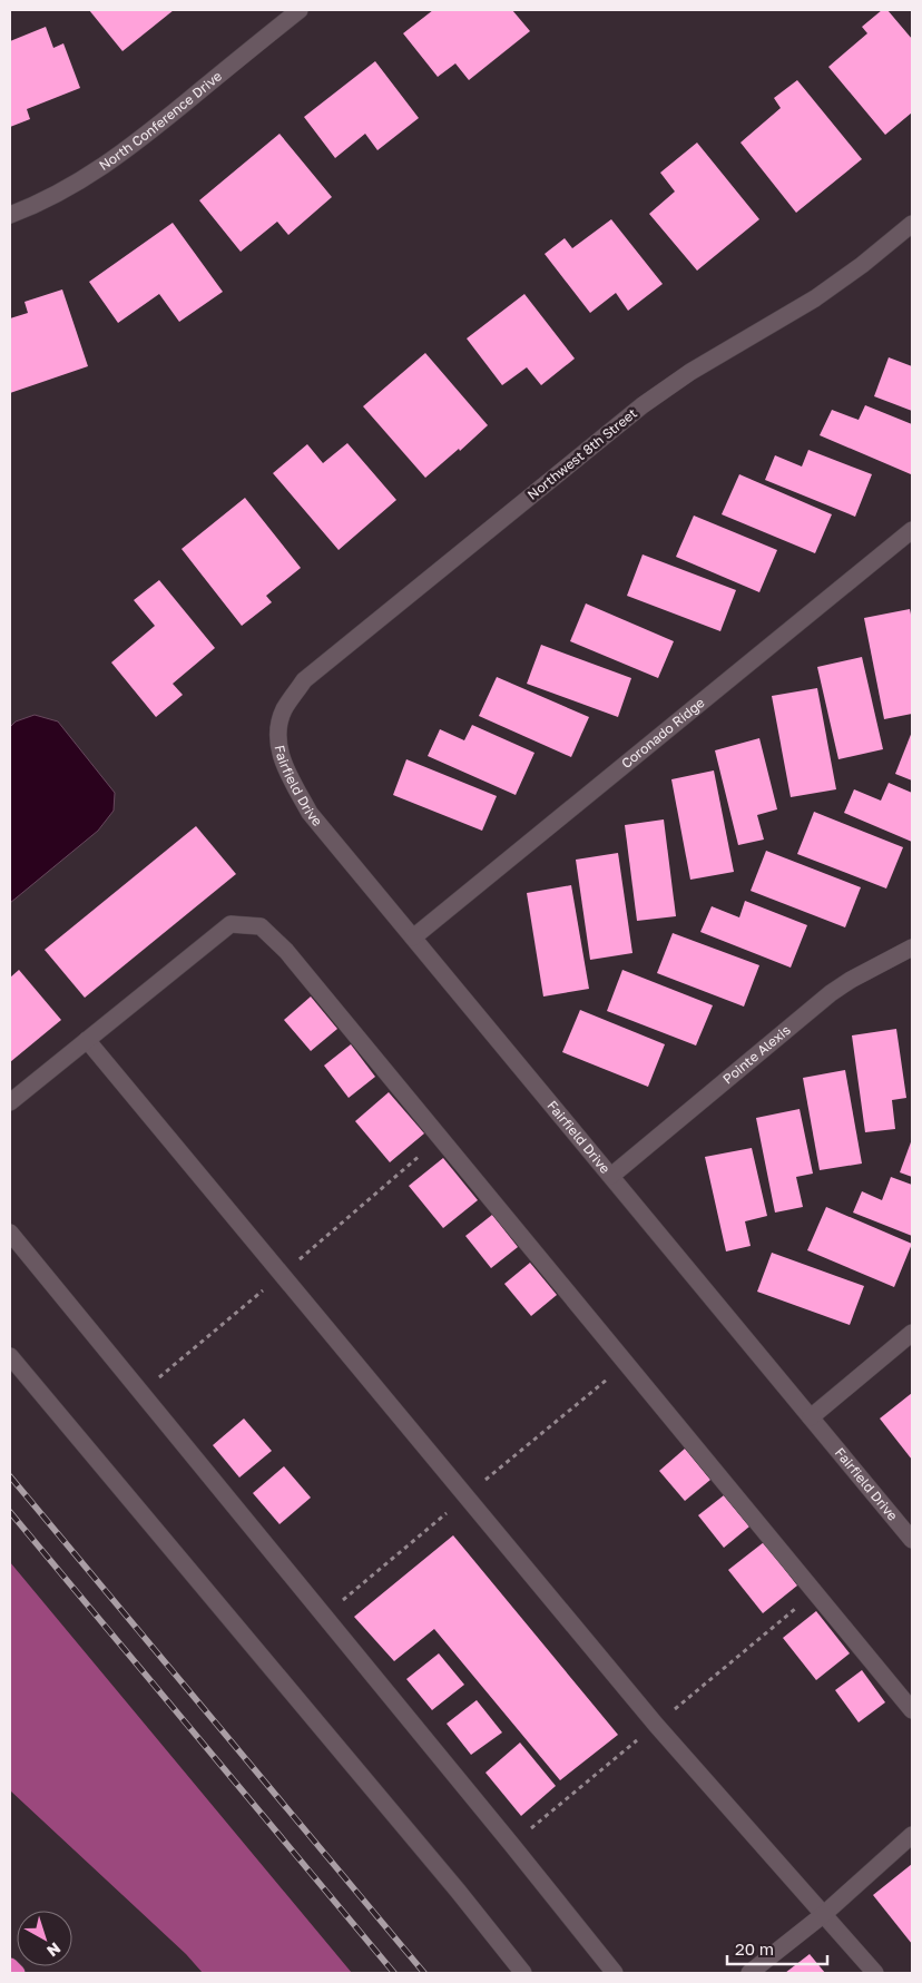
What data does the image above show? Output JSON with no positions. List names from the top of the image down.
{
  "streets": {
    "street": [
      "North Conference Drive",
      "Northwest 8th Street",
      "Coronado Ridge",
      "Fairfield Drive",
      "Pointe Alexis"
    ]
  },
  "crossings": [
    ["Northwest 8th Street", "Fairfield Drive"],
    ["Coronado Ridge", "Fairfield Drive"],
    ["Fairfield Drive", "Pointe Alexis"]
  ],
  "scale_bar": "20 m",
  "north": "bottom right"
}
